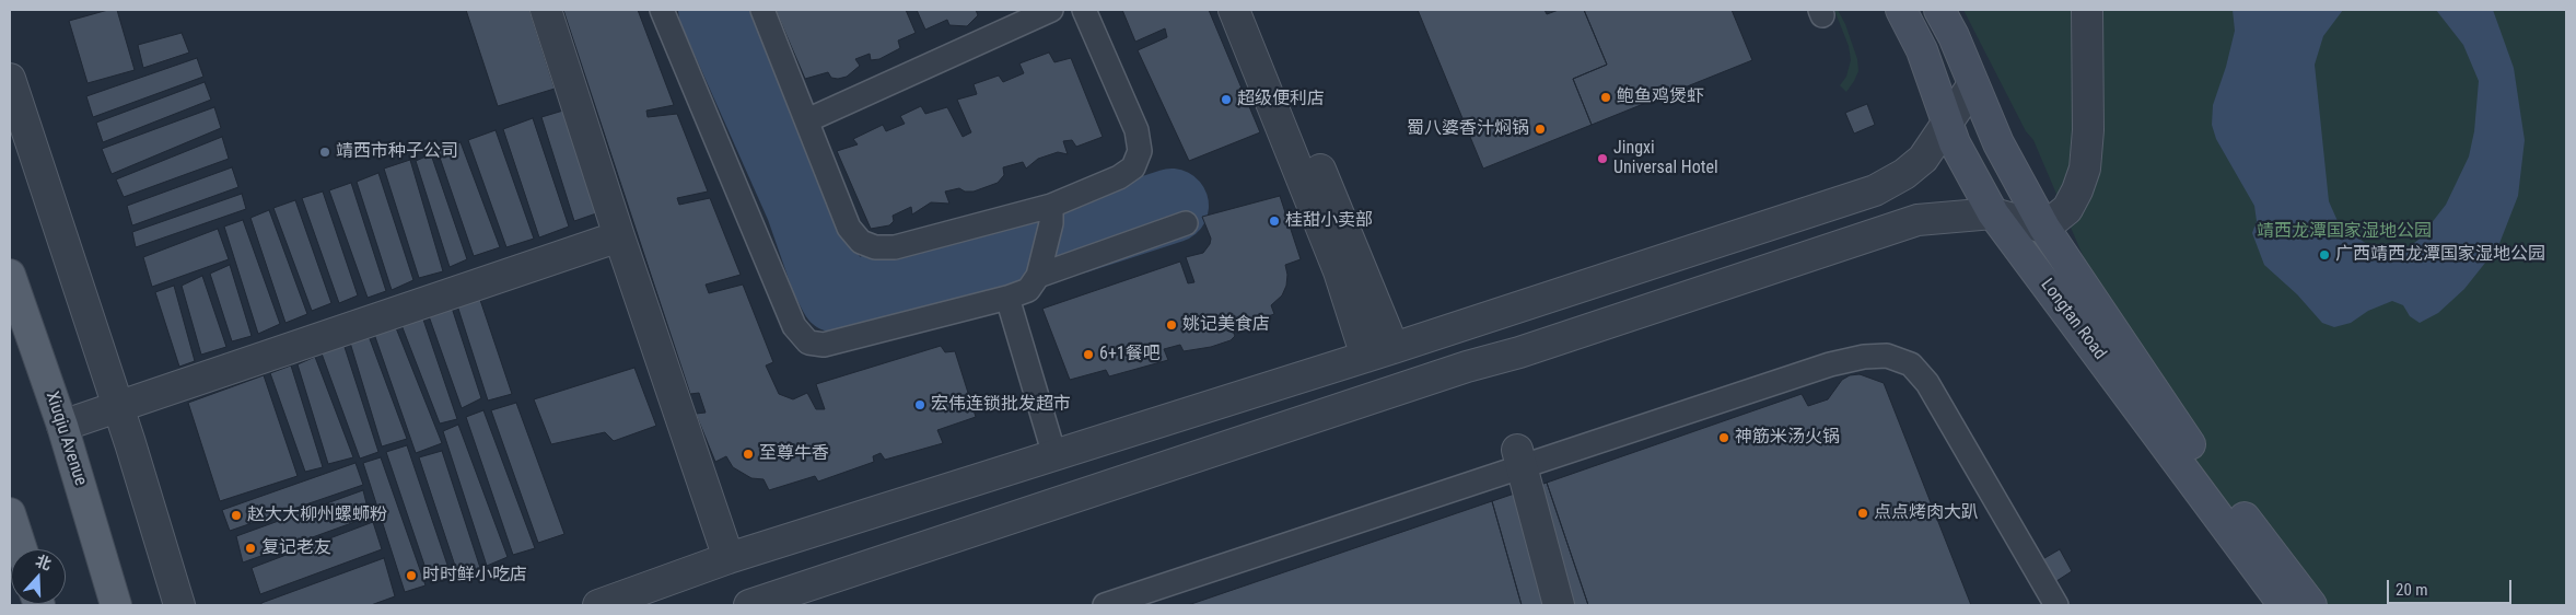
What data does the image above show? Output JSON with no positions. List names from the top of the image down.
{
  "streets": {
    "main road": ["Longtan Road", "Xiuqiu Avenue"]
  },
  "parks": ["靖西龙潭国家湿地公园"],
  "places": [
    "鲍鱼鸡煲虾",
    "超级便利店",
    "蜀八婆香汁焖锅",
    "靖西市种子公司",
    "Jingxi Universal Hotel",
    "桂甜小卖部",
    "广西靖西龙潭国家湿地公园",
    "姚记美食店",
    "6+1餐吧",
    "宏伟连锁批发超市",
    "神筋米汤火锅",
    "至尊牛香",
    "点点烤肉大趴",
    "赵大大柳州螺蛳粉",
    "复记老友",
    "时时鲜小吃店"
  ],
  "scale_bar": "20 m",
  "north": "top"
}
